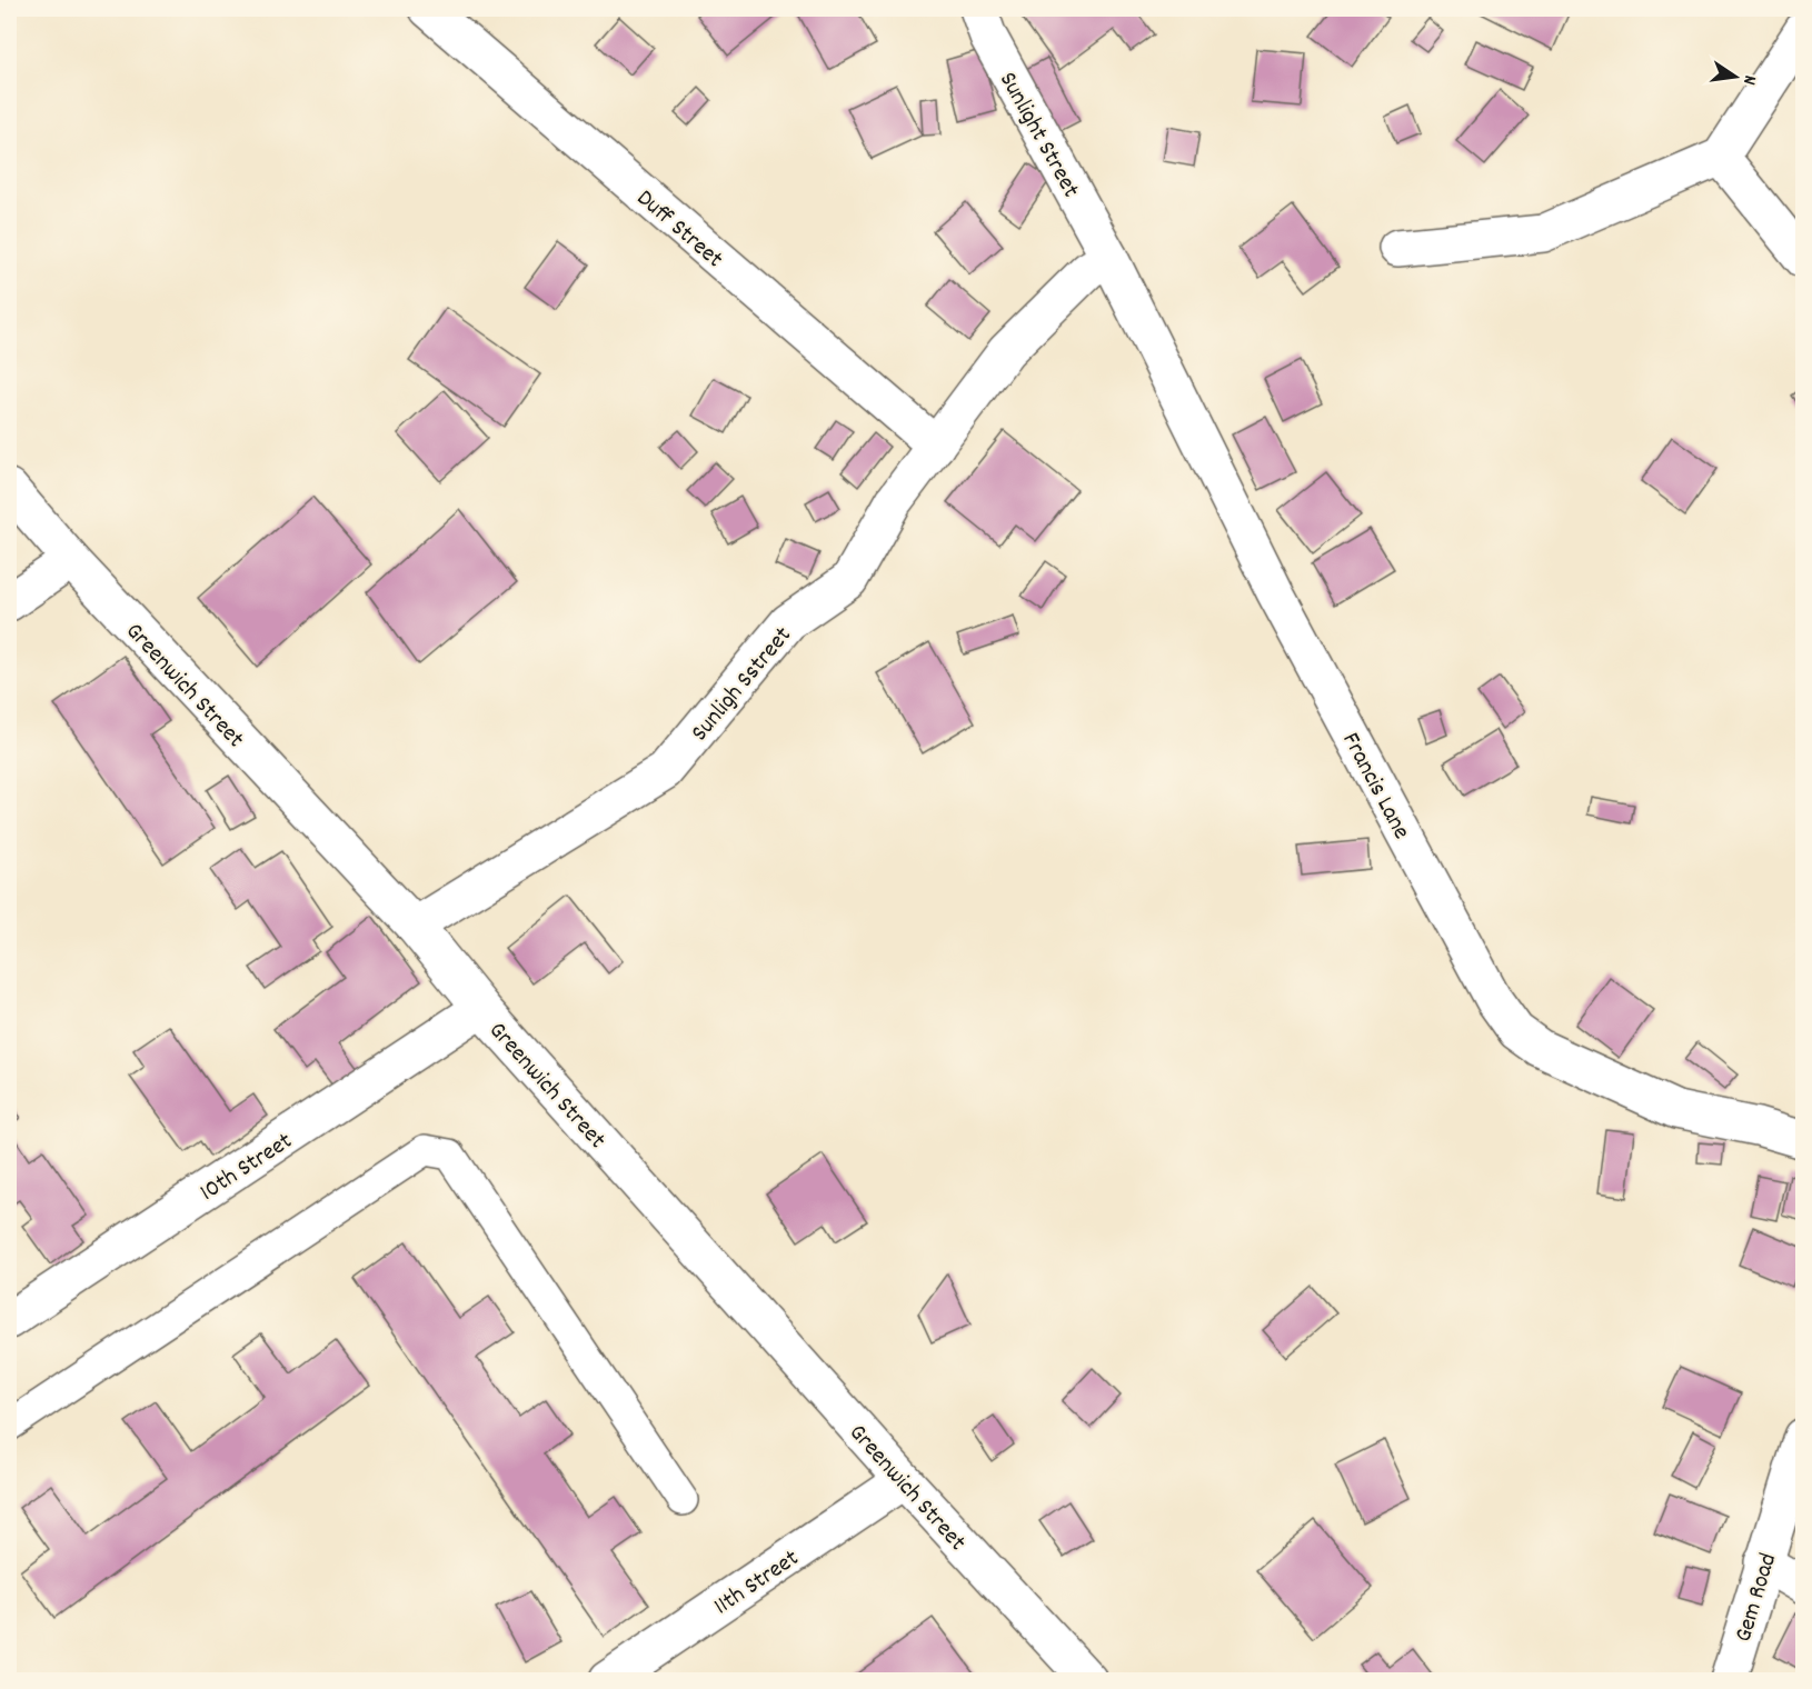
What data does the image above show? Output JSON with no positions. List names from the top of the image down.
{
  "streets": {
    "street": [
      "Sunlight Street",
      "Duff Street",
      "Sunligh Sstreet",
      "Greenwich Street",
      "Francis Lane",
      "10th Street",
      "11th Street",
      "Gem Road"
    ]
  },
  "crossings": [
    ["Sunlight Street", "Sunligh Sstreet"],
    ["Sunlight Street", "Francis Lane"],
    ["Duff Street", "Sunligh Sstreet"],
    ["Sunligh Sstreet", "Greenwich Street"],
    ["Sunligh Sstreet", "Francis Lane"],
    ["Greenwich Street", "10th Street"],
    ["Greenwich Street", "11th Street"]
  ],
  "north": "right"
}
